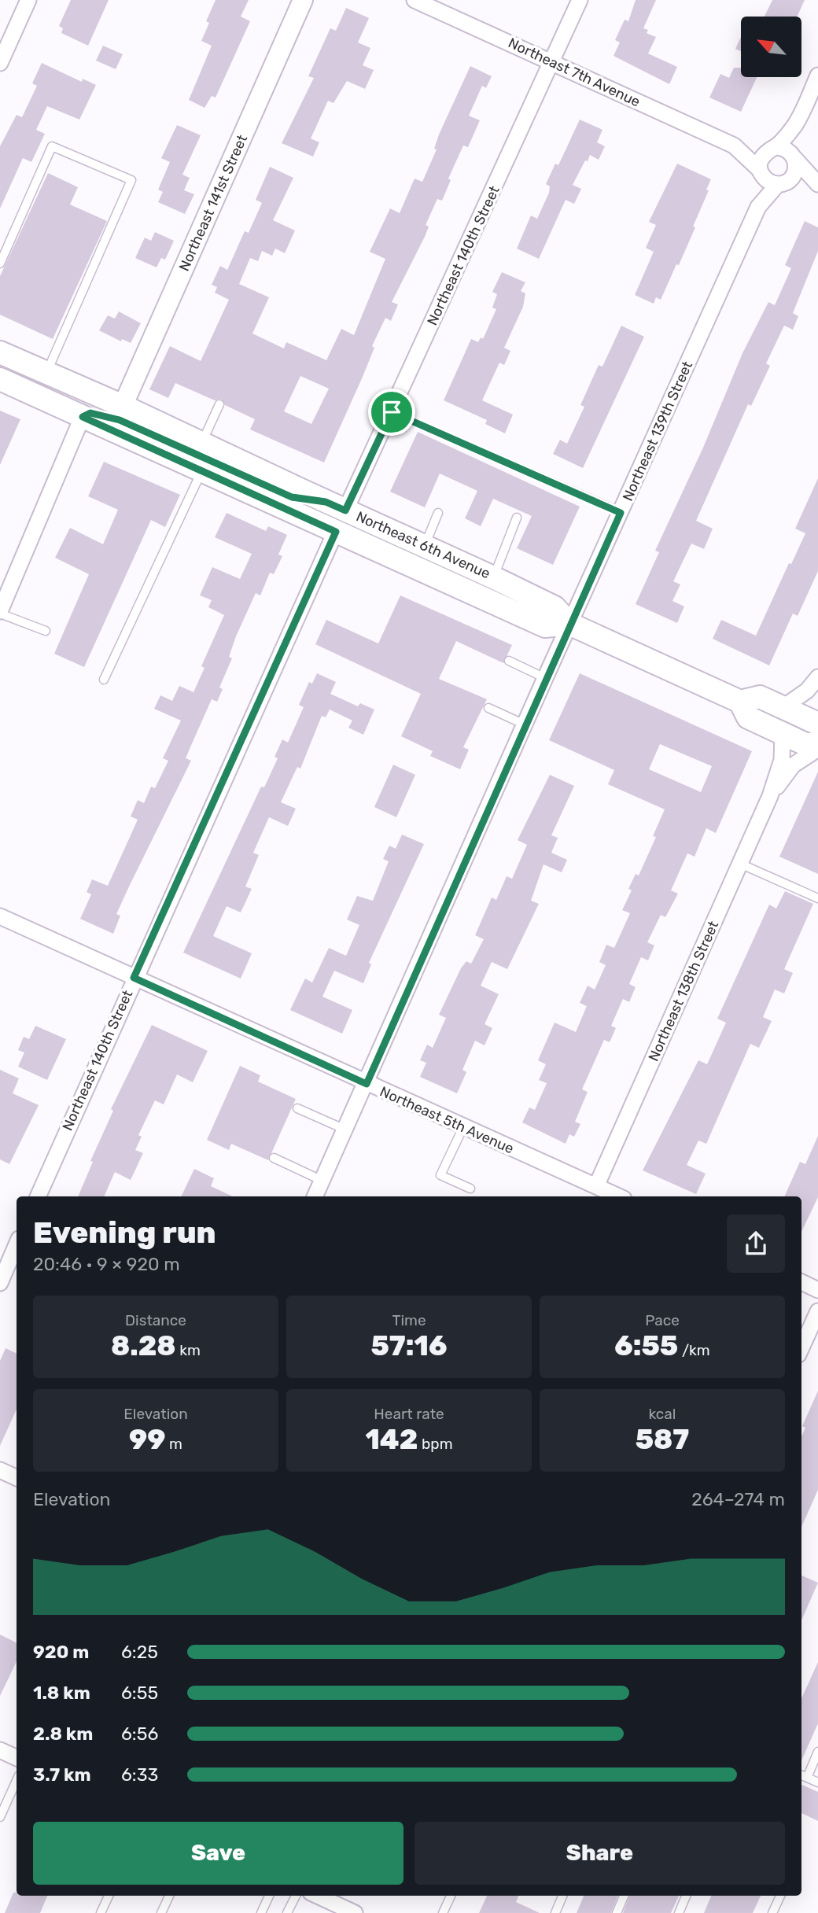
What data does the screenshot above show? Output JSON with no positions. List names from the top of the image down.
{
  "streets": {
    "main road": ["Northeast 6th Avenue"],
    "street": [
      "Northeast 7th Avenue",
      "Northeast 141st Street",
      "Northeast 140th Street",
      "Northeast 139th Street",
      "Northeast 138th Street",
      "Northeast 5th Avenue"
    ]
  },
  "crossings": [
    ["Northeast 7th Avenue", "Northeast 140th Street"],
    ["Northeast 7th Avenue", "Northeast 139th Street"],
    ["Northeast 141st Street", "Northeast 6th Avenue"],
    ["Northeast 140th Street", "Northeast 6th Avenue"],
    ["Northeast 140th Street", "Northeast 5th Avenue"],
    ["Northeast 139th Street", "Northeast 6th Avenue"],
    ["Northeast 139th Street", "Northeast 5th Avenue"],
    ["Northeast 6th Avenue", "Northeast 138th Street"],
    ["Northeast 138th Street", "Northeast 5th Avenue"]
  ],
  "north": "top left",
  "page": {
    "heading": ["Evening run", "20:46 · 9 × 920 m"],
    "stats": [
      ["Distance", "8.28 km"],
      ["Time", "57:16"],
      ["Pace", "6:55 /km"],
      ["Elevation", "99 m"],
      ["Heart rate", "142 bpm"],
      ["kcal", "587"]
    ],
    "chart": ["Elevation", "264–274 m"],
    "list": [
      {
        "name": "920 m",
        "note": "6:25"
      },
      {
        "name": "1.8 km",
        "note": "6:55"
      },
      {
        "name": "2.8 km",
        "note": "6:56"
      },
      {
        "name": "3.7 km",
        "note": "6:33"
      }
    ],
    "buttons": ["Save", "Share"]
  }
}
